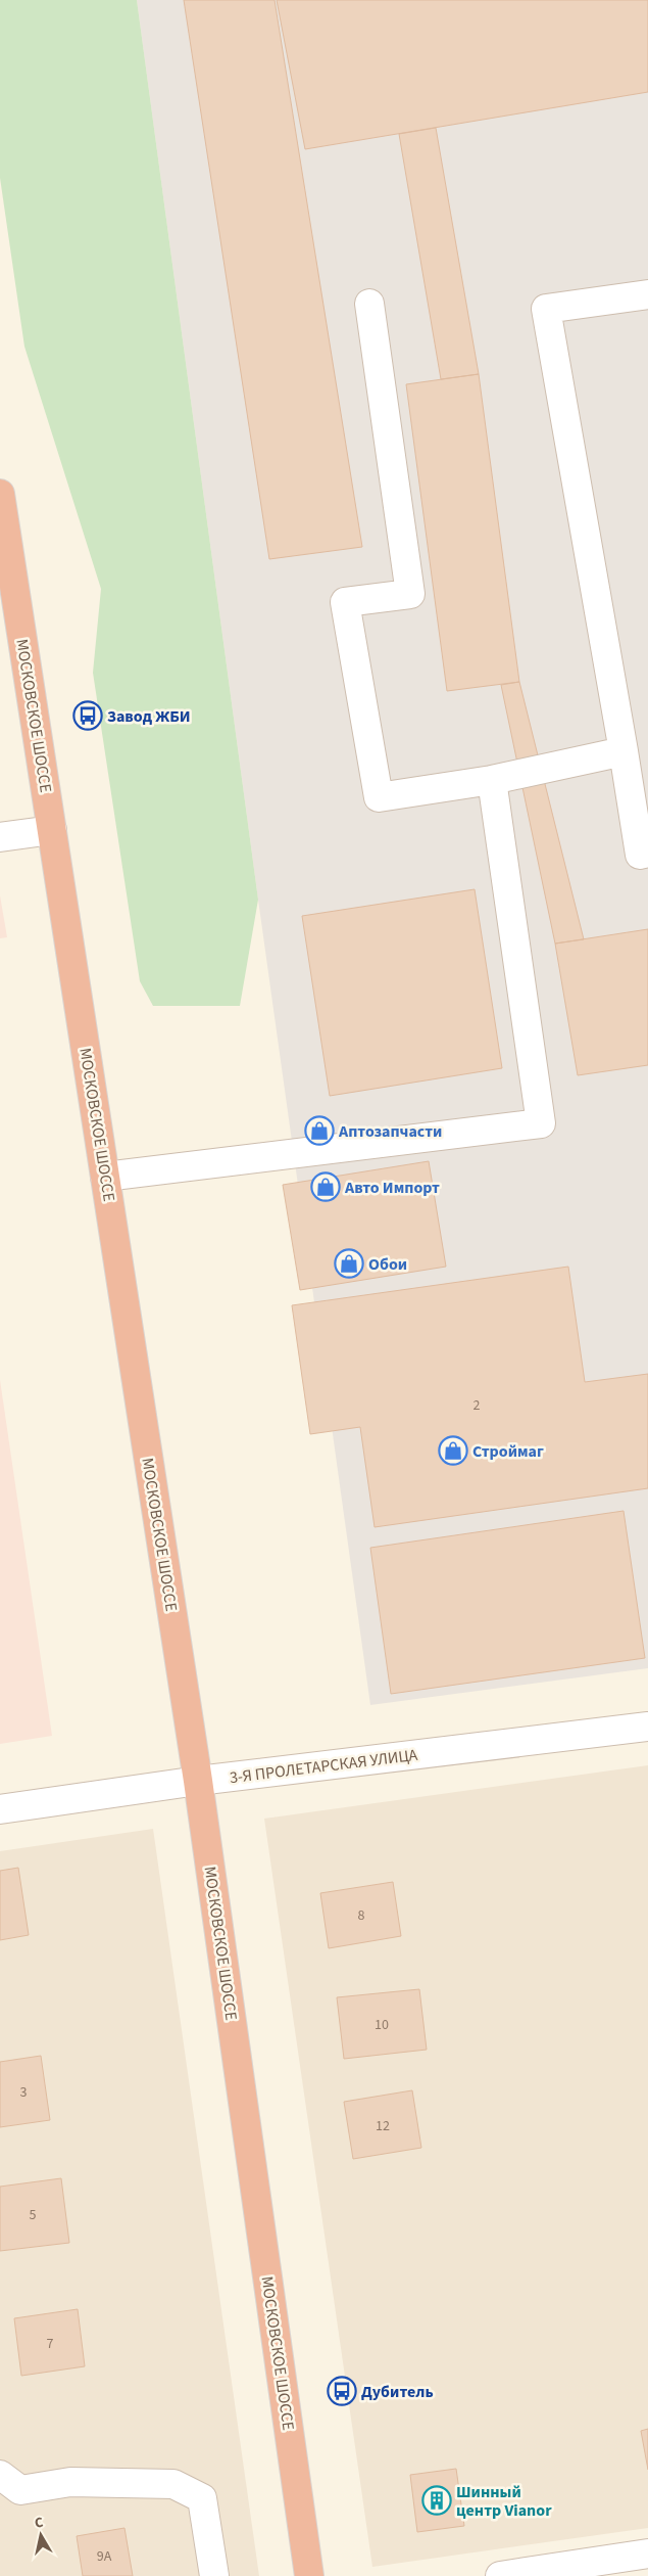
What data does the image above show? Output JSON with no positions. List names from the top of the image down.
{
  "streets": {
    "highway": ["МОСКОВСКОЕ ШОССЕ"],
    "street": ["3-Я ПРОЛЕТАРСКАЯ УЛИЦА"]
  },
  "crossings": [
    ["МОСКОВСКОЕ ШОССЕ", "3-Я ПРОЛЕТАРСКАЯ УЛИЦА"]
  ],
  "places": {
    "bus stop": ["Завод ЖБИ", "Дубитель"],
    "shop": [
      "Аптозапчасти",
      "Авто Импорт",
      "Обои",
      "Строймаг"
    ],
    "building": ["Шинный центр Vianor"]
  },
  "house_numbers": [
    "2",
    "8",
    "10",
    "3",
    "12",
    "5",
    "7",
    "9А"
  ],
  "north": "top"
}
